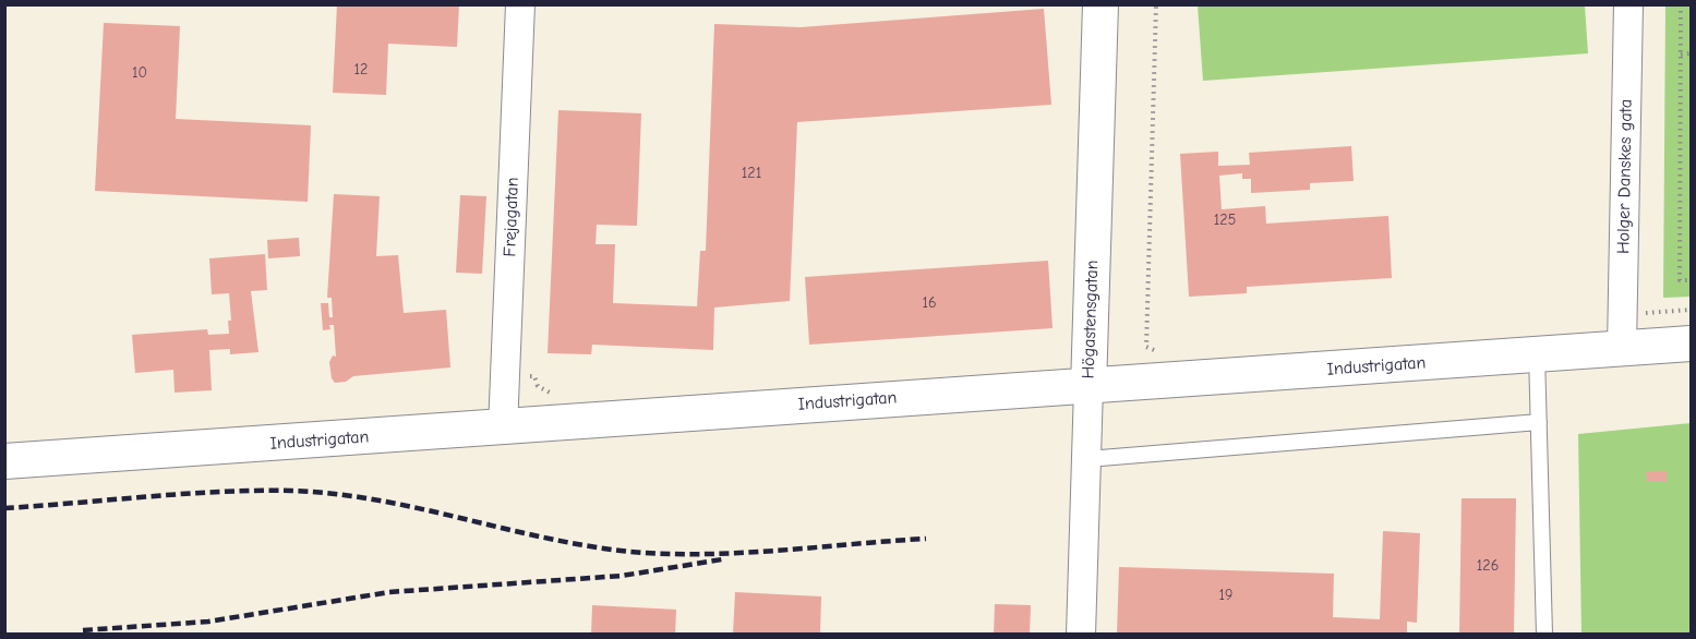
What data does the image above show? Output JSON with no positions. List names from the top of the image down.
{
  "streets": {
    "street": [
      "Holger Danskes gata",
      "Frejagatan",
      "Högastensgatan",
      "Industrigatan"
    ]
  },
  "crossings": [
    ["Holger Danskes gata", "Industrigatan"],
    ["Frejagatan", "Industrigatan"],
    ["Högastensgatan", "Industrigatan"]
  ],
  "house_numbers": [
    "12",
    "10",
    "121",
    "125",
    "16",
    "126",
    "19"
  ]
}
